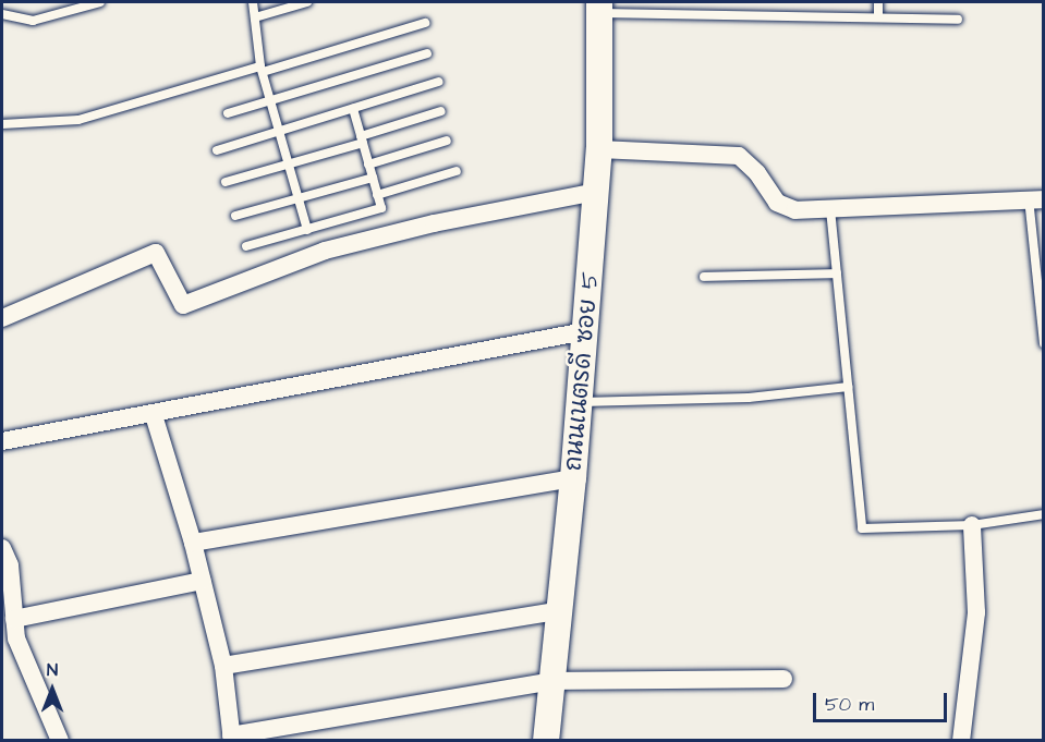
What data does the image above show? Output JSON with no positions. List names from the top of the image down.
{
  "streets": {
    "street": ["ถนนเนตรดี ซอย 5"]
  },
  "scale_bar": "50 m",
  "north": "top"
}
